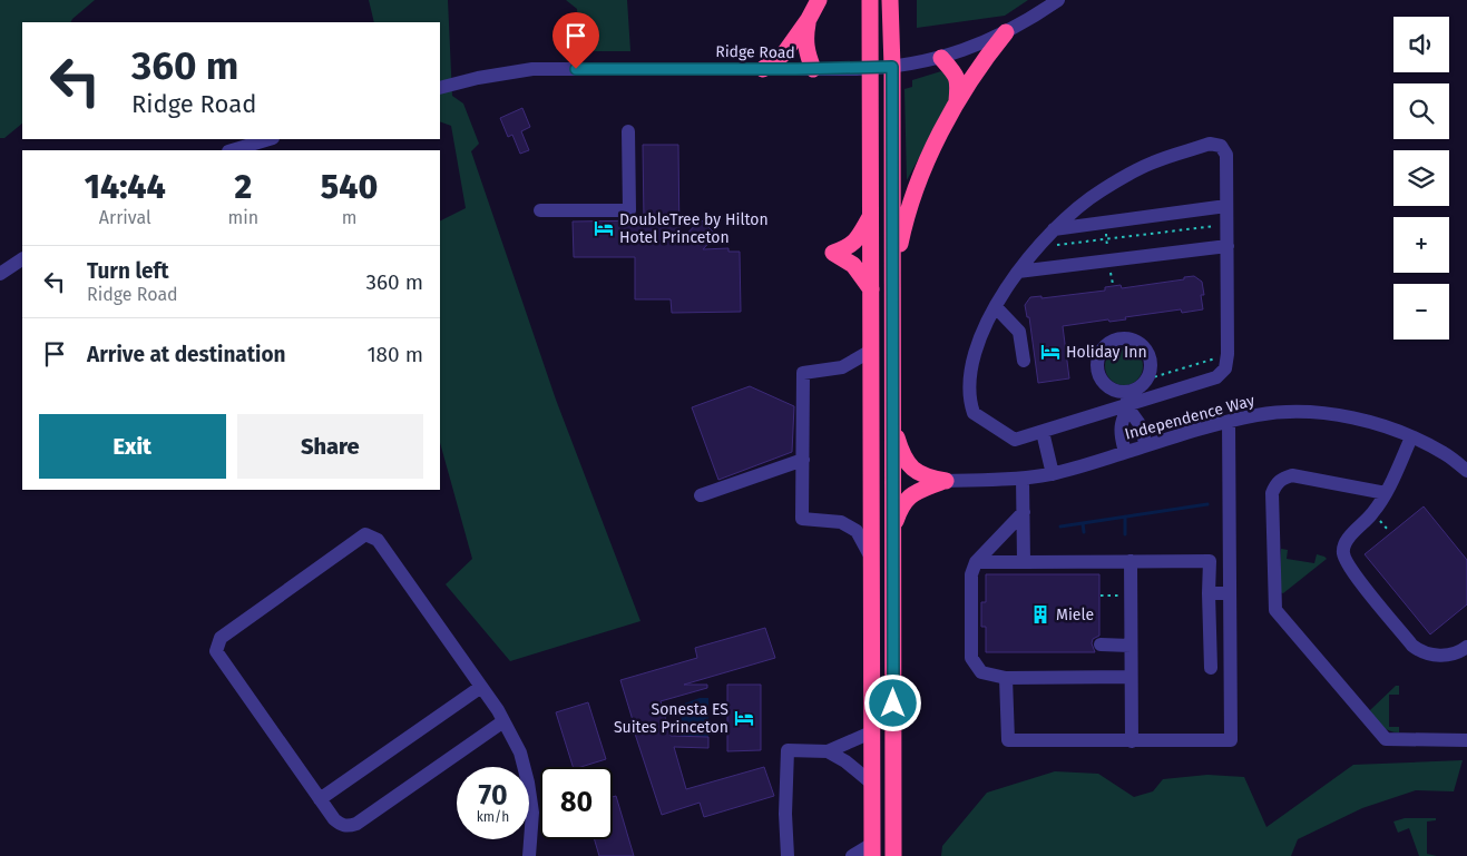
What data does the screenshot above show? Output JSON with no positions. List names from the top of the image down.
{
  "streets": {
    "street": ["Ridge Road", "Independence Way"]
  },
  "places": {
    "hotel": ["DoubleTree by Hilton Hotel Princeton", "Holiday Inn", "Sonesta ES Suites Princeton"],
    "building": ["Miele"]
  },
  "page": {
    "map_buttons": ["+", "−"],
    "turn": ["360 m", "Ridge Road"],
    "eta": [
      "14:44",
      "Arrival",
      "2",
      "min",
      "540",
      "m"
    ],
    "list": [
      {
        "name": "Turn left",
        "note": "Ridge Road",
        "value": "360 m"
      },
      {
        "name": "Arrive at destination",
        "value": "180 m"
      }
    ],
    "buttons": ["Exit", "Share"],
    "speed": "70 km/h",
    "limit": "80"
  }
}
